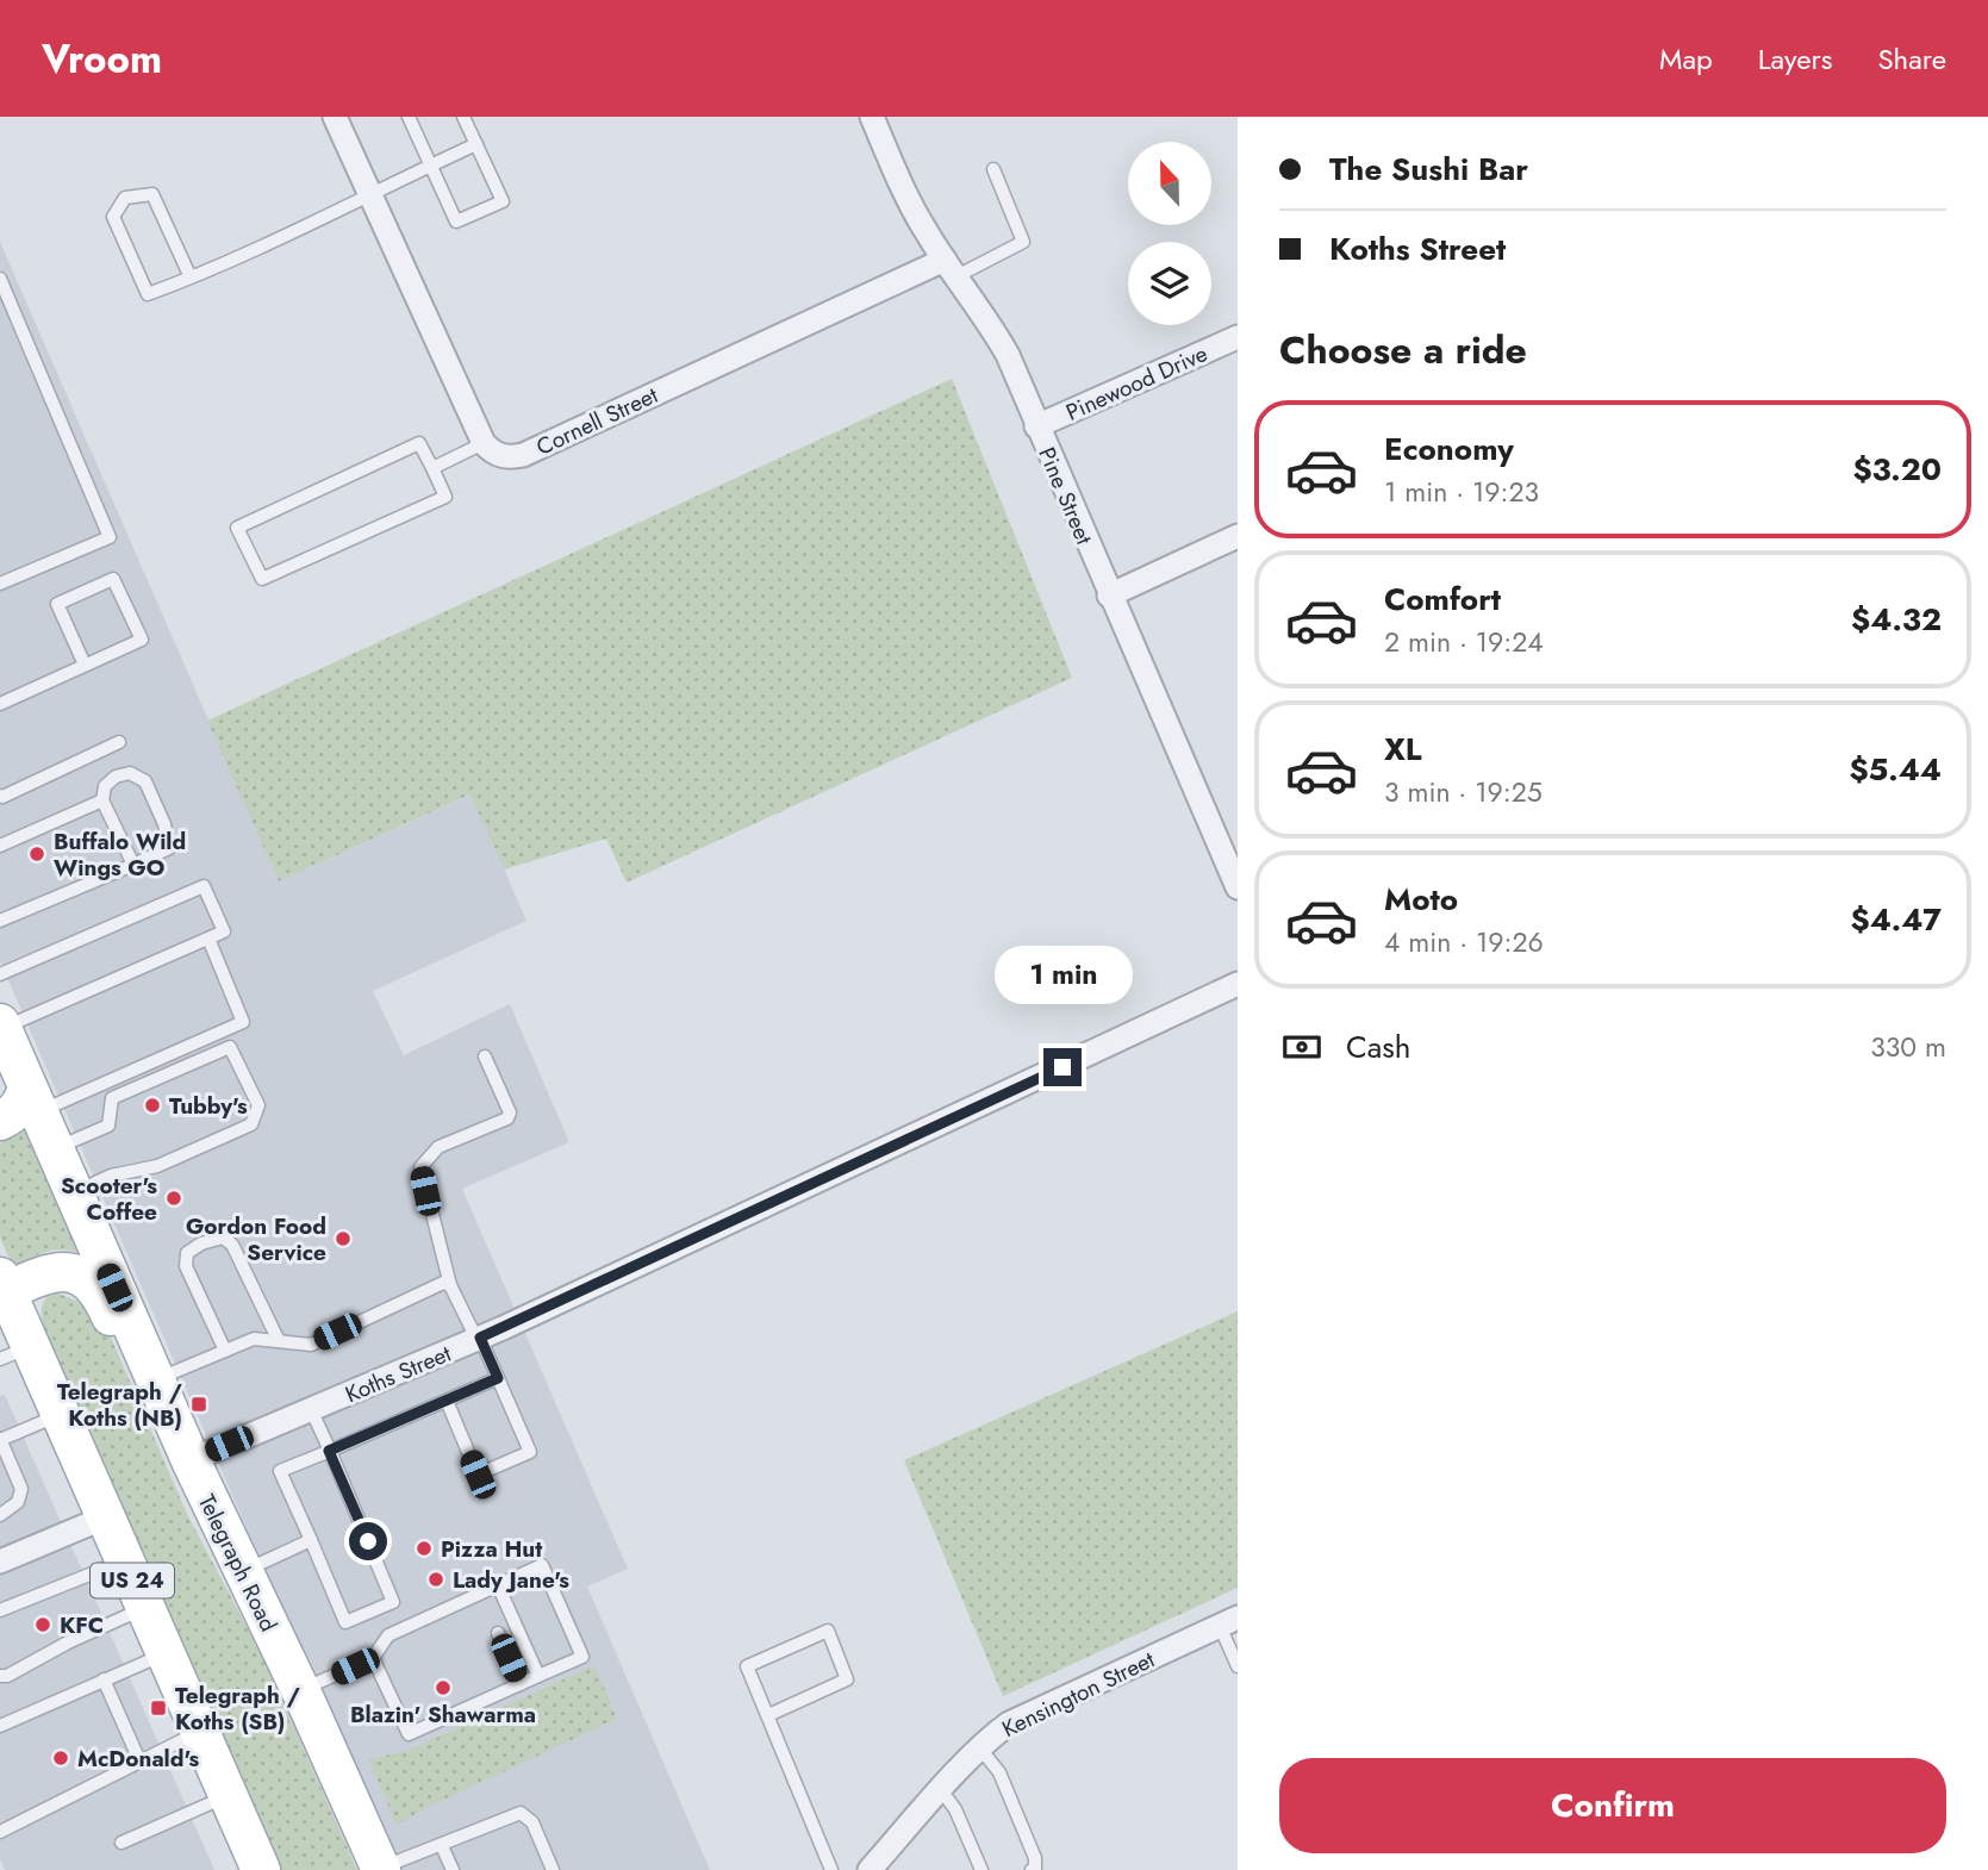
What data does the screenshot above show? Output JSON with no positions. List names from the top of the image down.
{
  "streets": {
    "main road": ["Telegraph Road", "US 24"],
    "street": [
      "Pinewood Drive",
      "Cornell Street",
      "Pine Street",
      "Koths Street",
      "Kensington Street"
    ]
  },
  "crossings": [
    ["Pinewood Drive", "Pine Street"],
    ["Cornell Street", "Pine Street"],
    ["Koths Street", "Telegraph Road"]
  ],
  "places": {
    "other": [
      "Buffalo Wild Wings GO",
      "Tubby's",
      "Scooter's Coffee",
      "Gordon Food Service",
      "Pizza Hut",
      "Lady Jane's",
      "KFC",
      "Blazin' Shawarma",
      "McDonald's"
    ],
    "transit": ["Telegraph / Koths (NB)", "Telegraph / Koths (SB)"]
  },
  "north": "top",
  "page": {
    "header": "Vroom",
    "nav": ["Map", "Layers", "Share"],
    "banner": ["The Sushi Bar", "Koths Street"],
    "heading": "Choose a ride",
    "list": [
      {
        "name": "Economy",
        "note": "1 min · 19:23",
        "value": "$3.20"
      },
      {
        "name": "Comfort",
        "note": "2 min · 19:24",
        "value": "$4.32"
      },
      {
        "name": "XL",
        "note": "3 min · 19:25",
        "value": "$5.44"
      },
      {
        "name": "Moto",
        "note": "4 min · 19:26",
        "value": "$4.47"
      }
    ],
    "bubble": "1 min",
    "pay": ["Cash", "330 m"],
    "buttons": "Confirm"
  }
}
